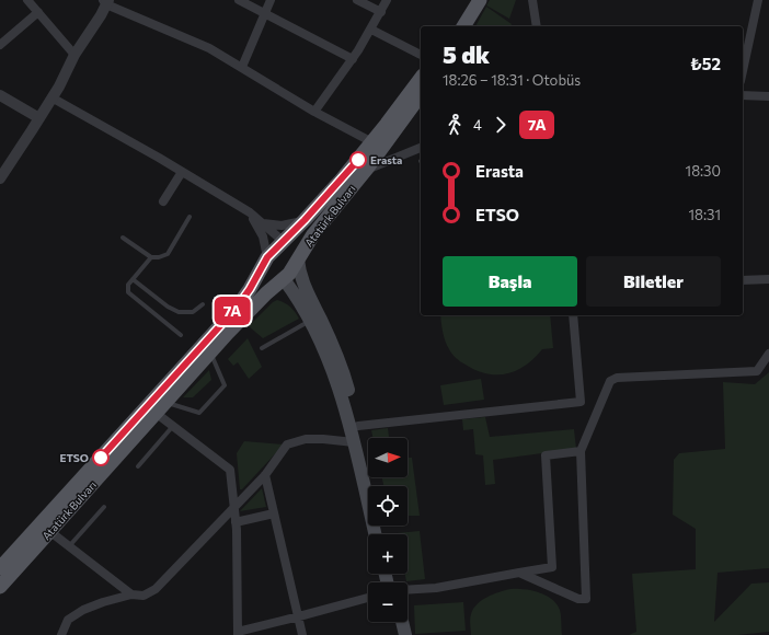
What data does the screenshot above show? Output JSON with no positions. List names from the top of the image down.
{
  "streets": {
    "main road": ["Atatürk Bulvarı"]
  },
  "places": ["Erasta", "ETSO"],
  "lines": ["bus line 7A"],
  "north": "right",
  "page": {
    "on_map": "7A",
    "heading": ["5 dk", "18:26 – 18:31 · Otobüs", "₺52"],
    "legs": ["4", "7A"],
    "list": [
      {
        "name": "Erasta",
        "value": "18:30"
      },
      {
        "name": "ETSO",
        "value": "18:31"
      }
    ],
    "buttons": ["Başla", "Biletler"],
    "map_buttons": ["+", "−"]
  }
}
